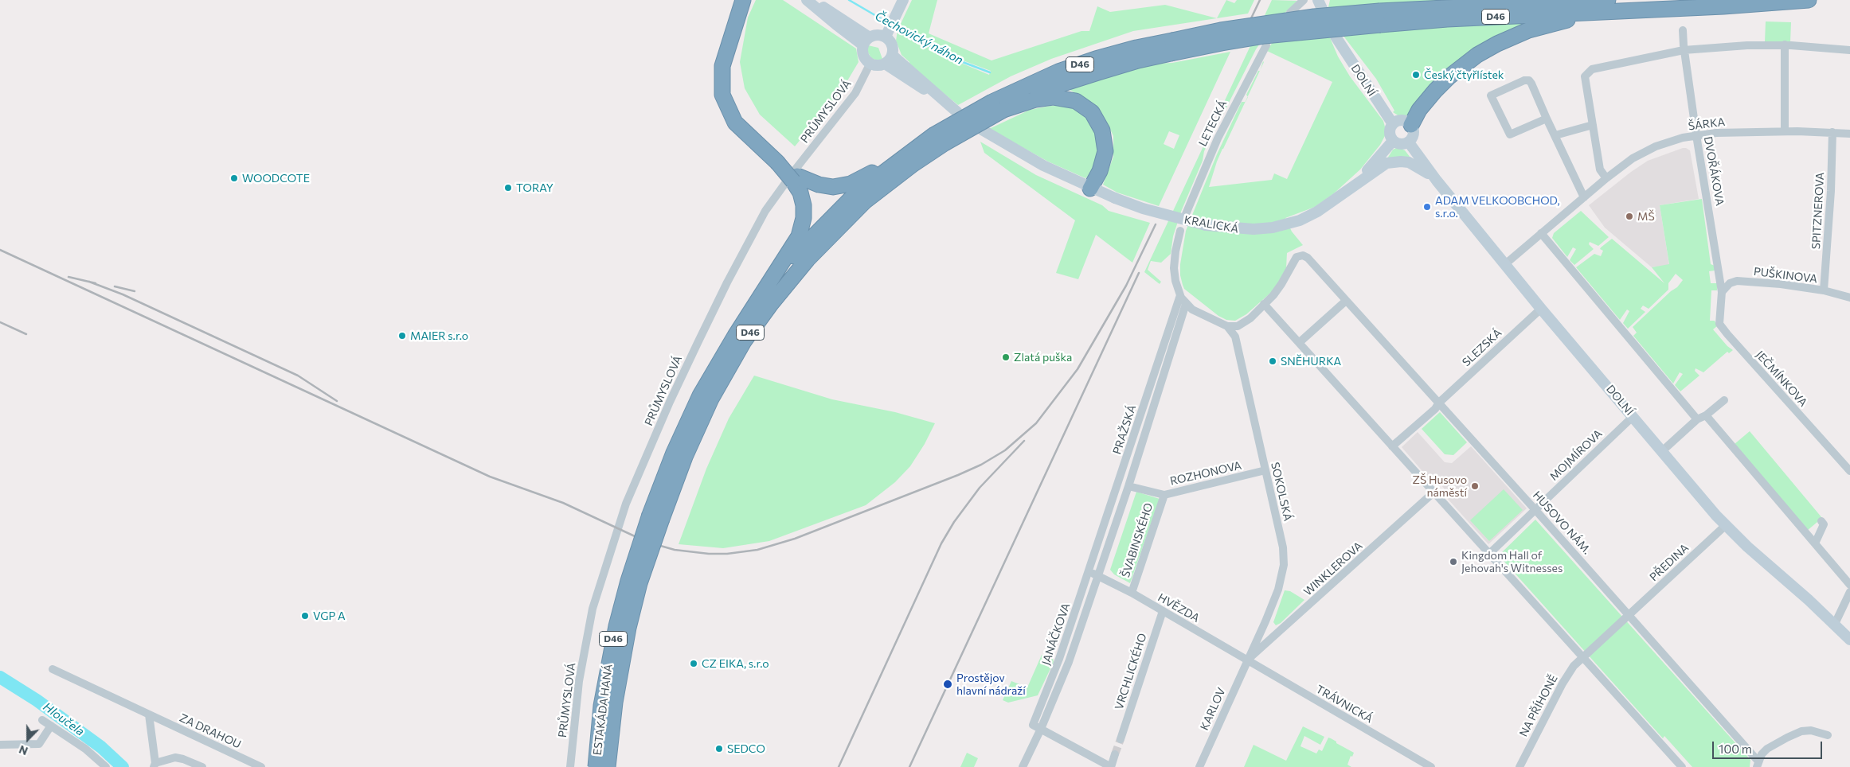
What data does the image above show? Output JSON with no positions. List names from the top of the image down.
{
  "streets": {
    "highway": ["D46", "ESTAKÁDA HANÁ"],
    "main road": ["DOLNÍ", "KRALICKÁ"],
    "street": [
      "PRŮMYSLOVÁ",
      "LETECKÁ",
      "ŠÁRKA",
      "DVOŘÁKOVA",
      "SPITZNEROVA",
      "PUŠKINOVA",
      "SLEZSKÁ",
      "JEČMÍNKOVA",
      "PRAŽSKÁ",
      "MOJMÍROVA",
      "ROZHONOVA",
      "SOKOLSKÁ",
      "HUSOVO NÁM.",
      "ŠVABINSKÉHO",
      "PŘEDINA",
      "WINKLEROVA",
      "HVĚZDA",
      "JANÁČKOVA",
      "VRCHLICKÉHO",
      "TRÁVNICKÁ",
      "NA PŘÍHONĚ",
      "KARLOV",
      "ZA DRAHOU"
    ]
  },
  "crossings": [
    ["D46", "ESTAKÁDA HANÁ"],
    ["DOLNÍ", "ŠÁRKA"],
    ["DOLNÍ", "KRALICKÁ"],
    ["DOLNÍ", "SLEZSKÁ"],
    ["DOLNÍ", "MOJMÍROVA"],
    ["DOLNÍ", "PŘEDINA"],
    ["ŠÁRKA", "DVOŘÁKOVA"],
    ["ŠÁRKA", "SPITZNEROVA"],
    ["DVOŘÁKOVA", "PUŠKINOVA"],
    ["DVOŘÁKOVA", "JEČMÍNKOVA"],
    ["SPITZNEROVA", "PUŠKINOVA"],
    ["PUŠKINOVA", "JEČMÍNKOVA"],
    ["SLEZSKÁ", "HUSOVO NÁM."],
    ["PRAŽSKÁ", "ROZHONOVA"],
    ["PRAŽSKÁ", "HVĚZDA"],
    ["PRAŽSKÁ", "JANÁČKOVA"],
    ["MOJMÍROVA", "HUSOVO NÁM."],
    ["ROZHONOVA", "SOKOLSKÁ"],
    ["ROZHONOVA", "ŠVABINSKÉHO"],
    ["ROZHONOVA", "JANÁČKOVA"],
    ["SOKOLSKÁ", "WINKLEROVA"],
    ["SOKOLSKÁ", "HVĚZDA"],
    ["SOKOLSKÁ", "TRÁVNICKÁ"],
    ["SOKOLSKÁ", "KARLOV"],
    ["HUSOVO NÁM.", "PŘEDINA"],
    ["ŠVABINSKÉHO", "HVĚZDA"],
    ["PŘEDINA", "NA PŘÍHONĚ"],
    ["WINKLEROVA", "HVĚZDA"],
    ["WINKLEROVA", "TRÁVNICKÁ"],
    ["WINKLEROVA", "KARLOV"],
    ["HVĚZDA", "JANÁČKOVA"],
    ["HVĚZDA", "VRCHLICKÉHO"],
    ["HVĚZDA", "TRÁVNICKÁ"],
    ["HVĚZDA", "KARLOV"],
    ["TRÁVNICKÁ", "KARLOV"]
  ],
  "water": ["Čechovický náhon", "Hloučela"],
  "places": [
    "Český čtyřlístek",
    "WOODCOTE",
    "TORAY",
    "ADAM VELKOOBCHOD, s.r.o.",
    "MŠ",
    "MAIER s.r.o",
    "Zlatá puška",
    "SNĚHURKA",
    "ZŠ Husovo náměstí",
    "Kingdom Hall of Jehovah's Witnesses",
    "VGP A",
    "CZ EIKA, s.r.o",
    "Prostějov hlavní nádraží",
    "SEDCO"
  ],
  "scale_bar": "100 m",
  "north": "bottom"
}
